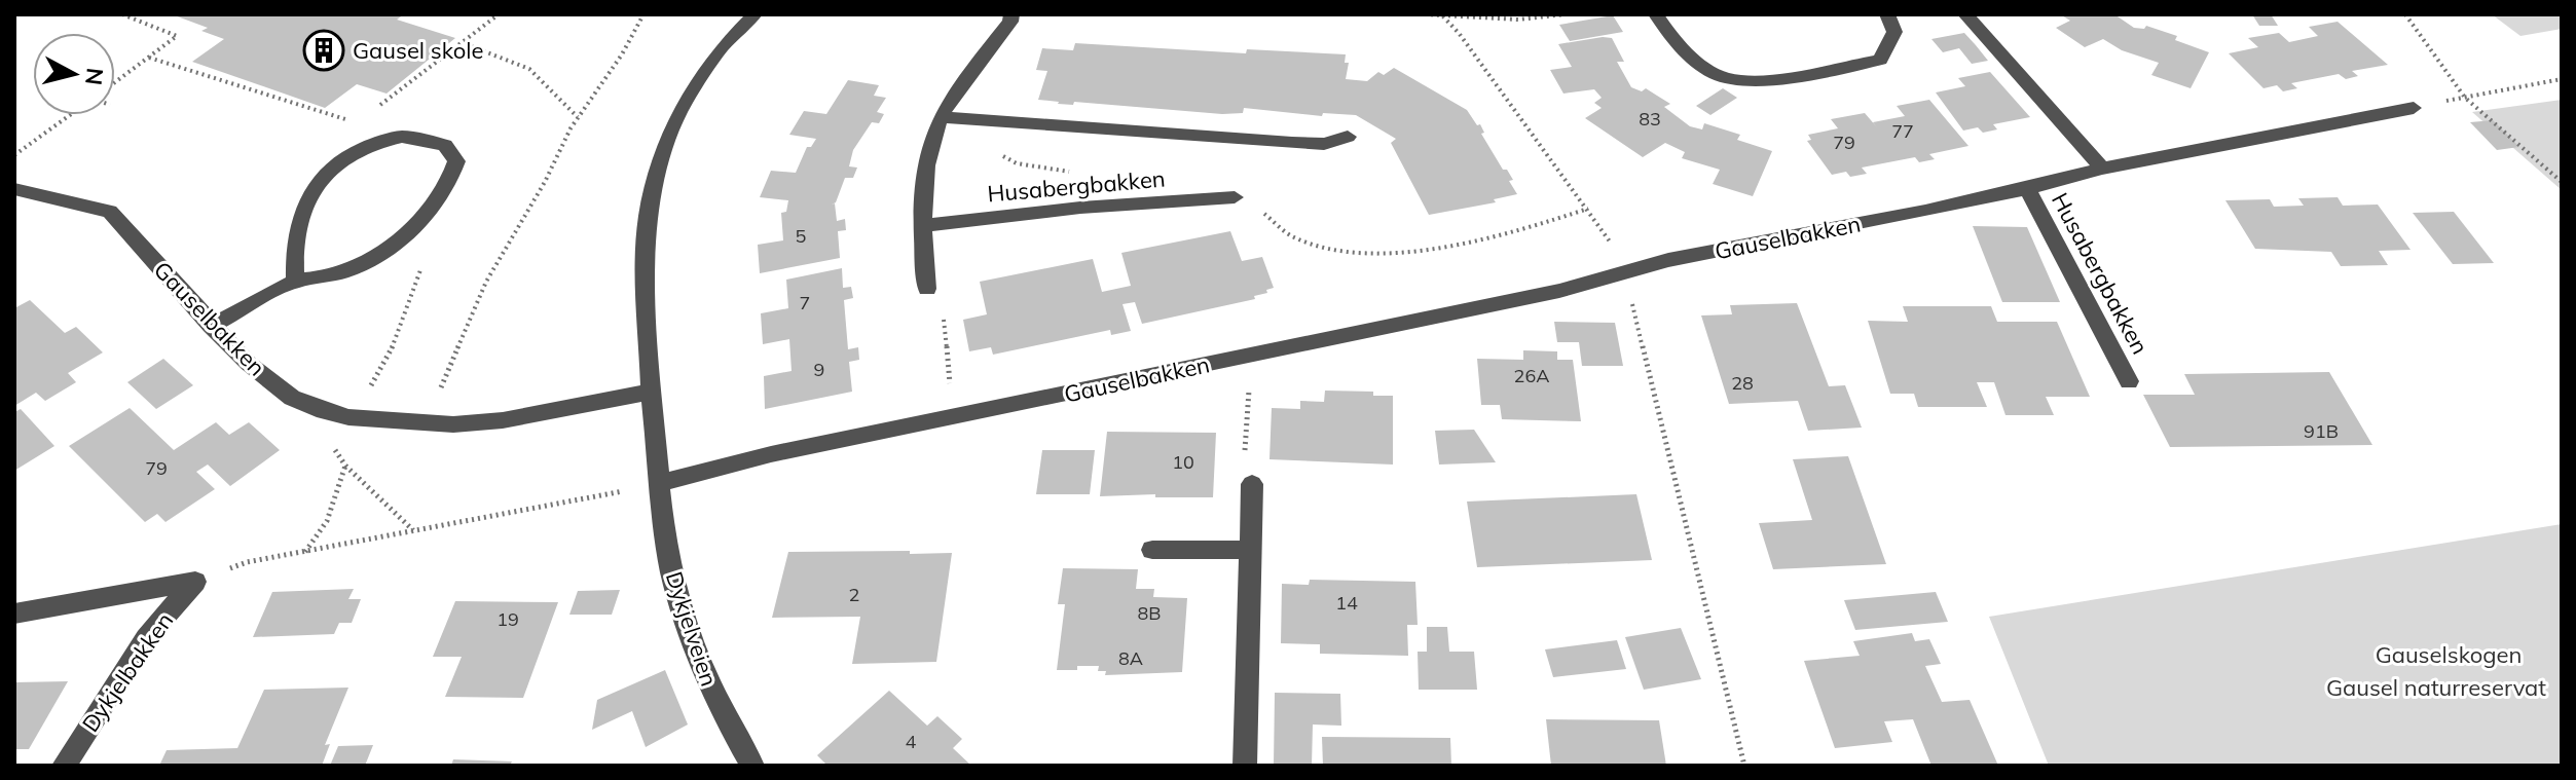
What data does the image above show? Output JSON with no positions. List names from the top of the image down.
{
  "streets": {
    "street": [
      "Husabergbakken",
      "Gauselbakken",
      "Dykjelveien",
      "Dykjelbakken"
    ]
  },
  "crossings": [
    ["Husabergbakken", "Gauselbakken"],
    ["Gauselbakken", "Dykjelveien"]
  ],
  "parks": ["Gauselskogen", "Gausel naturreservat"],
  "places": {
    "building": ["Gausel skole"]
  },
  "house_numbers": [
    "83",
    "77",
    "79",
    "5",
    "7",
    "9",
    "26A",
    "28",
    "91B",
    "10",
    "79",
    "2",
    "14",
    "8B",
    "19",
    "8A",
    "4"
  ],
  "north": "right"
}
